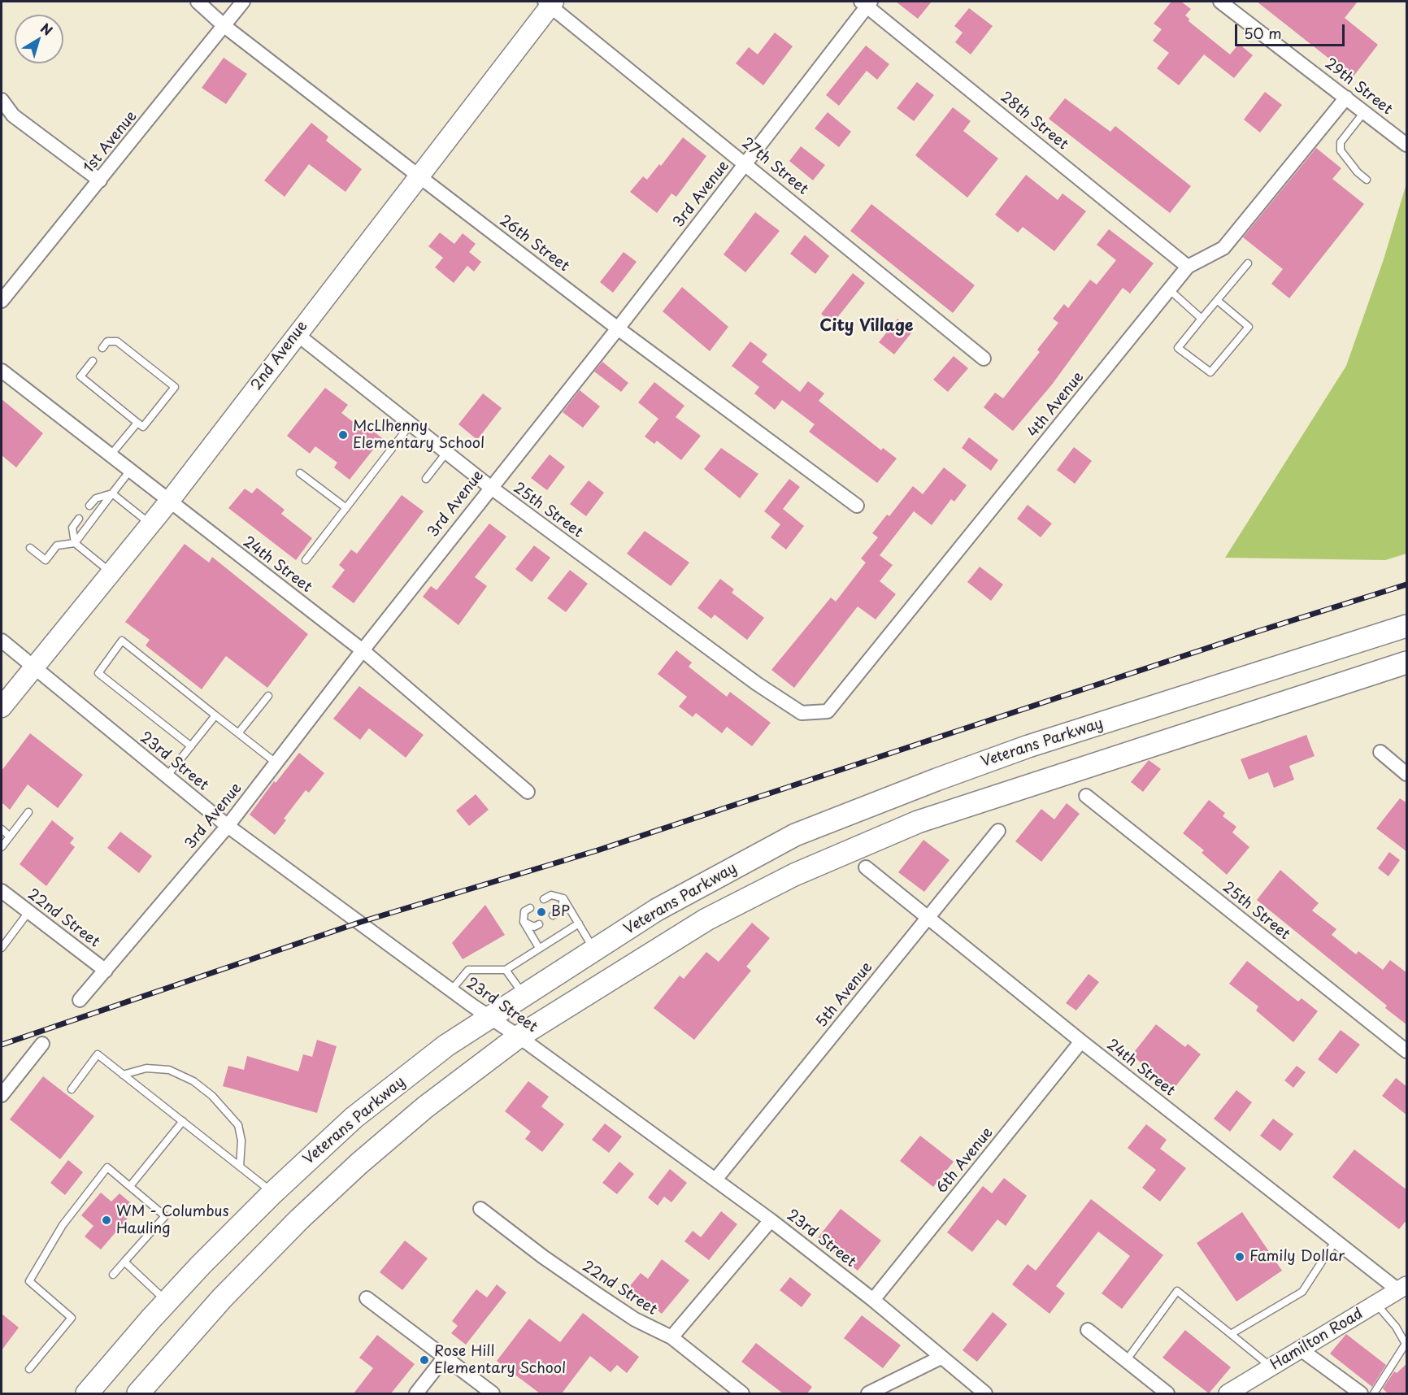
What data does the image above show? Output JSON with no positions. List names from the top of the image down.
{
  "streets": {
    "main road": ["2nd Avenue", "Veterans Parkway"],
    "street": [
      "29th Street",
      "28th Street",
      "1st Avenue",
      "27th Street",
      "3rd Avenue",
      "26th Street",
      "4th Avenue",
      "25th Street",
      "24th Street",
      "23rd Street",
      "22nd Street",
      "5th Avenue",
      "6th Avenue",
      "Hamilton Road"
    ]
  },
  "crossings": [
    ["29th Street", "4th Avenue"],
    ["28th Street", "3rd Avenue"],
    ["28th Street", "4th Avenue"],
    ["1st Avenue", "26th Street"],
    ["27th Street", "3rd Avenue"],
    ["27th Street", "2nd Avenue"],
    ["3rd Avenue", "26th Street"],
    ["3rd Avenue", "25th Street"],
    ["3rd Avenue", "24th Street"],
    ["3rd Avenue", "23rd Street"],
    ["3rd Avenue", "22nd Street"],
    ["26th Street", "2nd Avenue"],
    ["2nd Avenue", "25th Street"],
    ["2nd Avenue", "24th Street"],
    ["2nd Avenue", "23rd Street"],
    ["4th Avenue", "25th Street"],
    ["24th Street", "5th Avenue"],
    ["24th Street", "6th Avenue"],
    ["24th Street", "Hamilton Road"],
    ["Veterans Parkway", "23rd Street"],
    ["23rd Street", "5th Avenue"],
    ["23rd Street", "6th Avenue"]
  ],
  "districts": ["City Village"],
  "places": [
    "McLlhenny Elementary School",
    "BP",
    "WM - Columbus Hauling",
    "Family Dollar",
    "Rose Hill Elementary School"
  ],
  "scale_bar": "50 m",
  "north": "top right"
}
